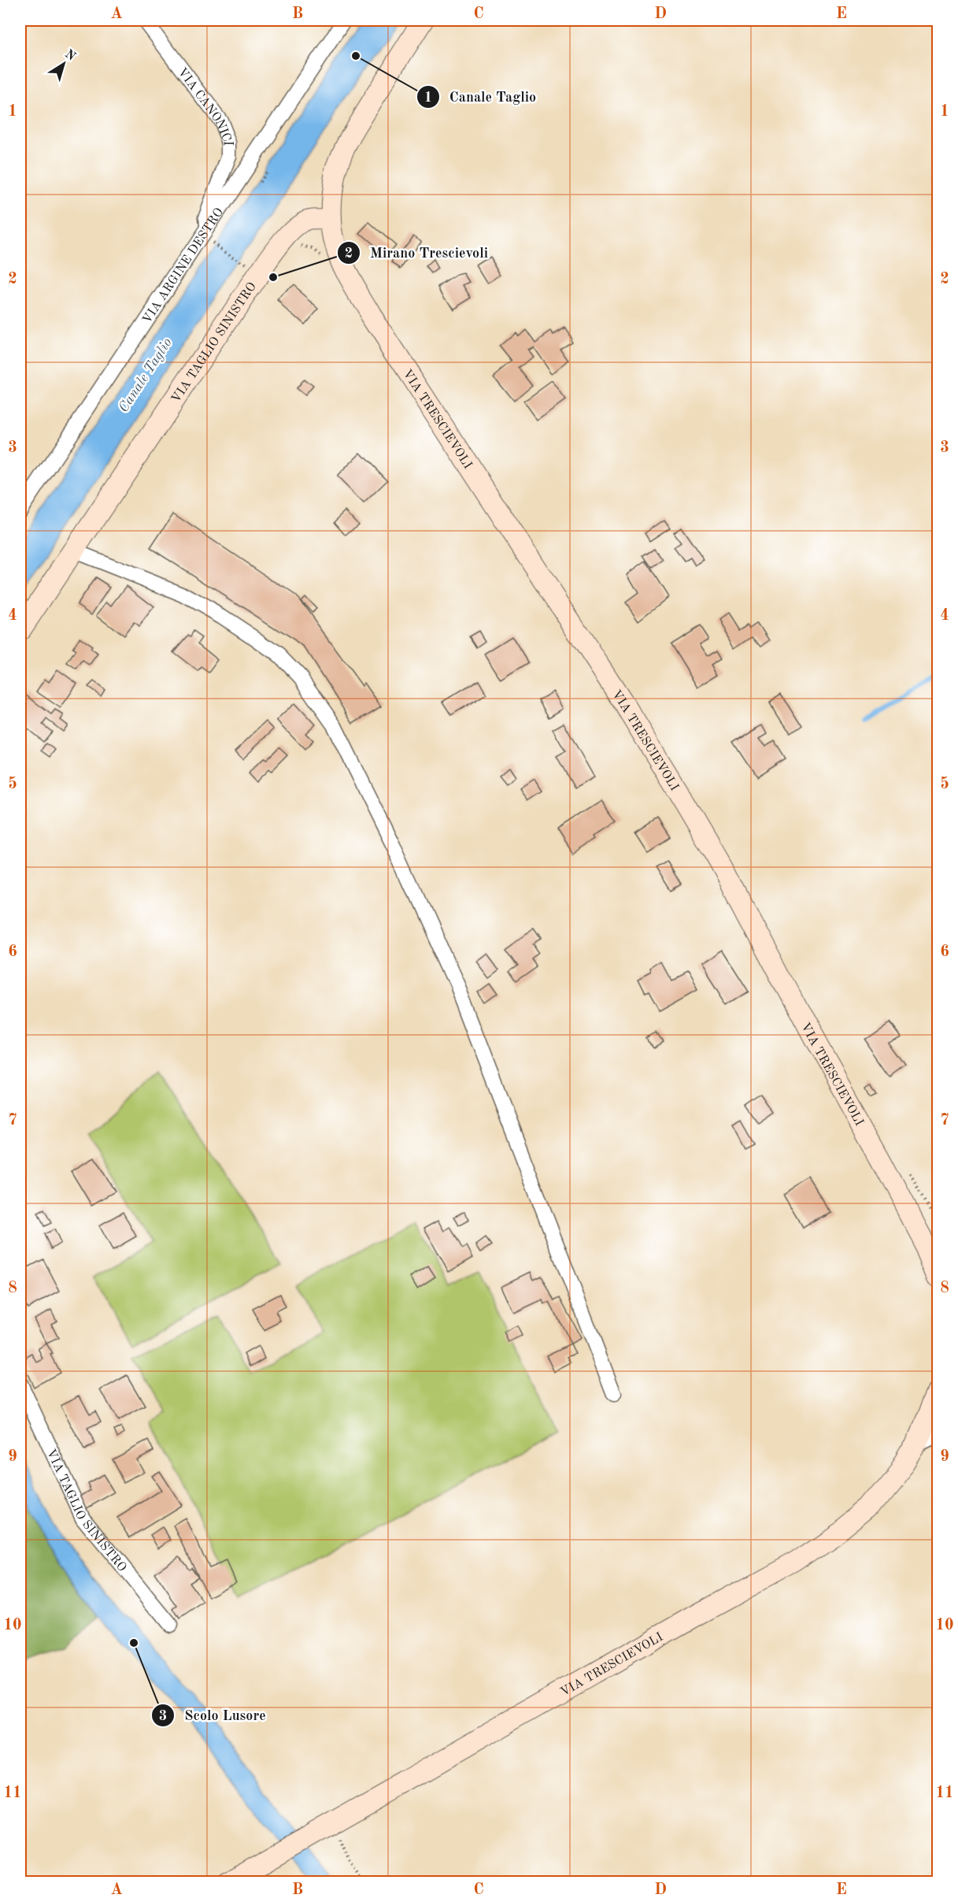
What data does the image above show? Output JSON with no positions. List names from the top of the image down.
{
  "streets": {
    "main road": ["VIA TAGLIO SINISTRO", "VIA TRESCIEVOLI"],
    "street": ["VIA CANONICI", "VIA ARGINE DESTRO"]
  },
  "crossings": [
    ["VIA CANONICI", "VIA ARGINE DESTRO"],
    ["VIA TAGLIO SINISTRO", "VIA TRESCIEVOLI"]
  ],
  "water": ["Canale Taglio"],
  "places": ["Canale Taglio", "Mirano Trescievoli", "Scolo Lusore"],
  "north": "top right",
  "grid": {
    "columns": [
      "A",
      "B",
      "C",
      "D",
      "E"
    ],
    "rows": [
      "1",
      "2",
      "3",
      "4",
      "5",
      "6",
      "7",
      "8",
      "9",
      "10",
      "11"
    ]
  }
}
